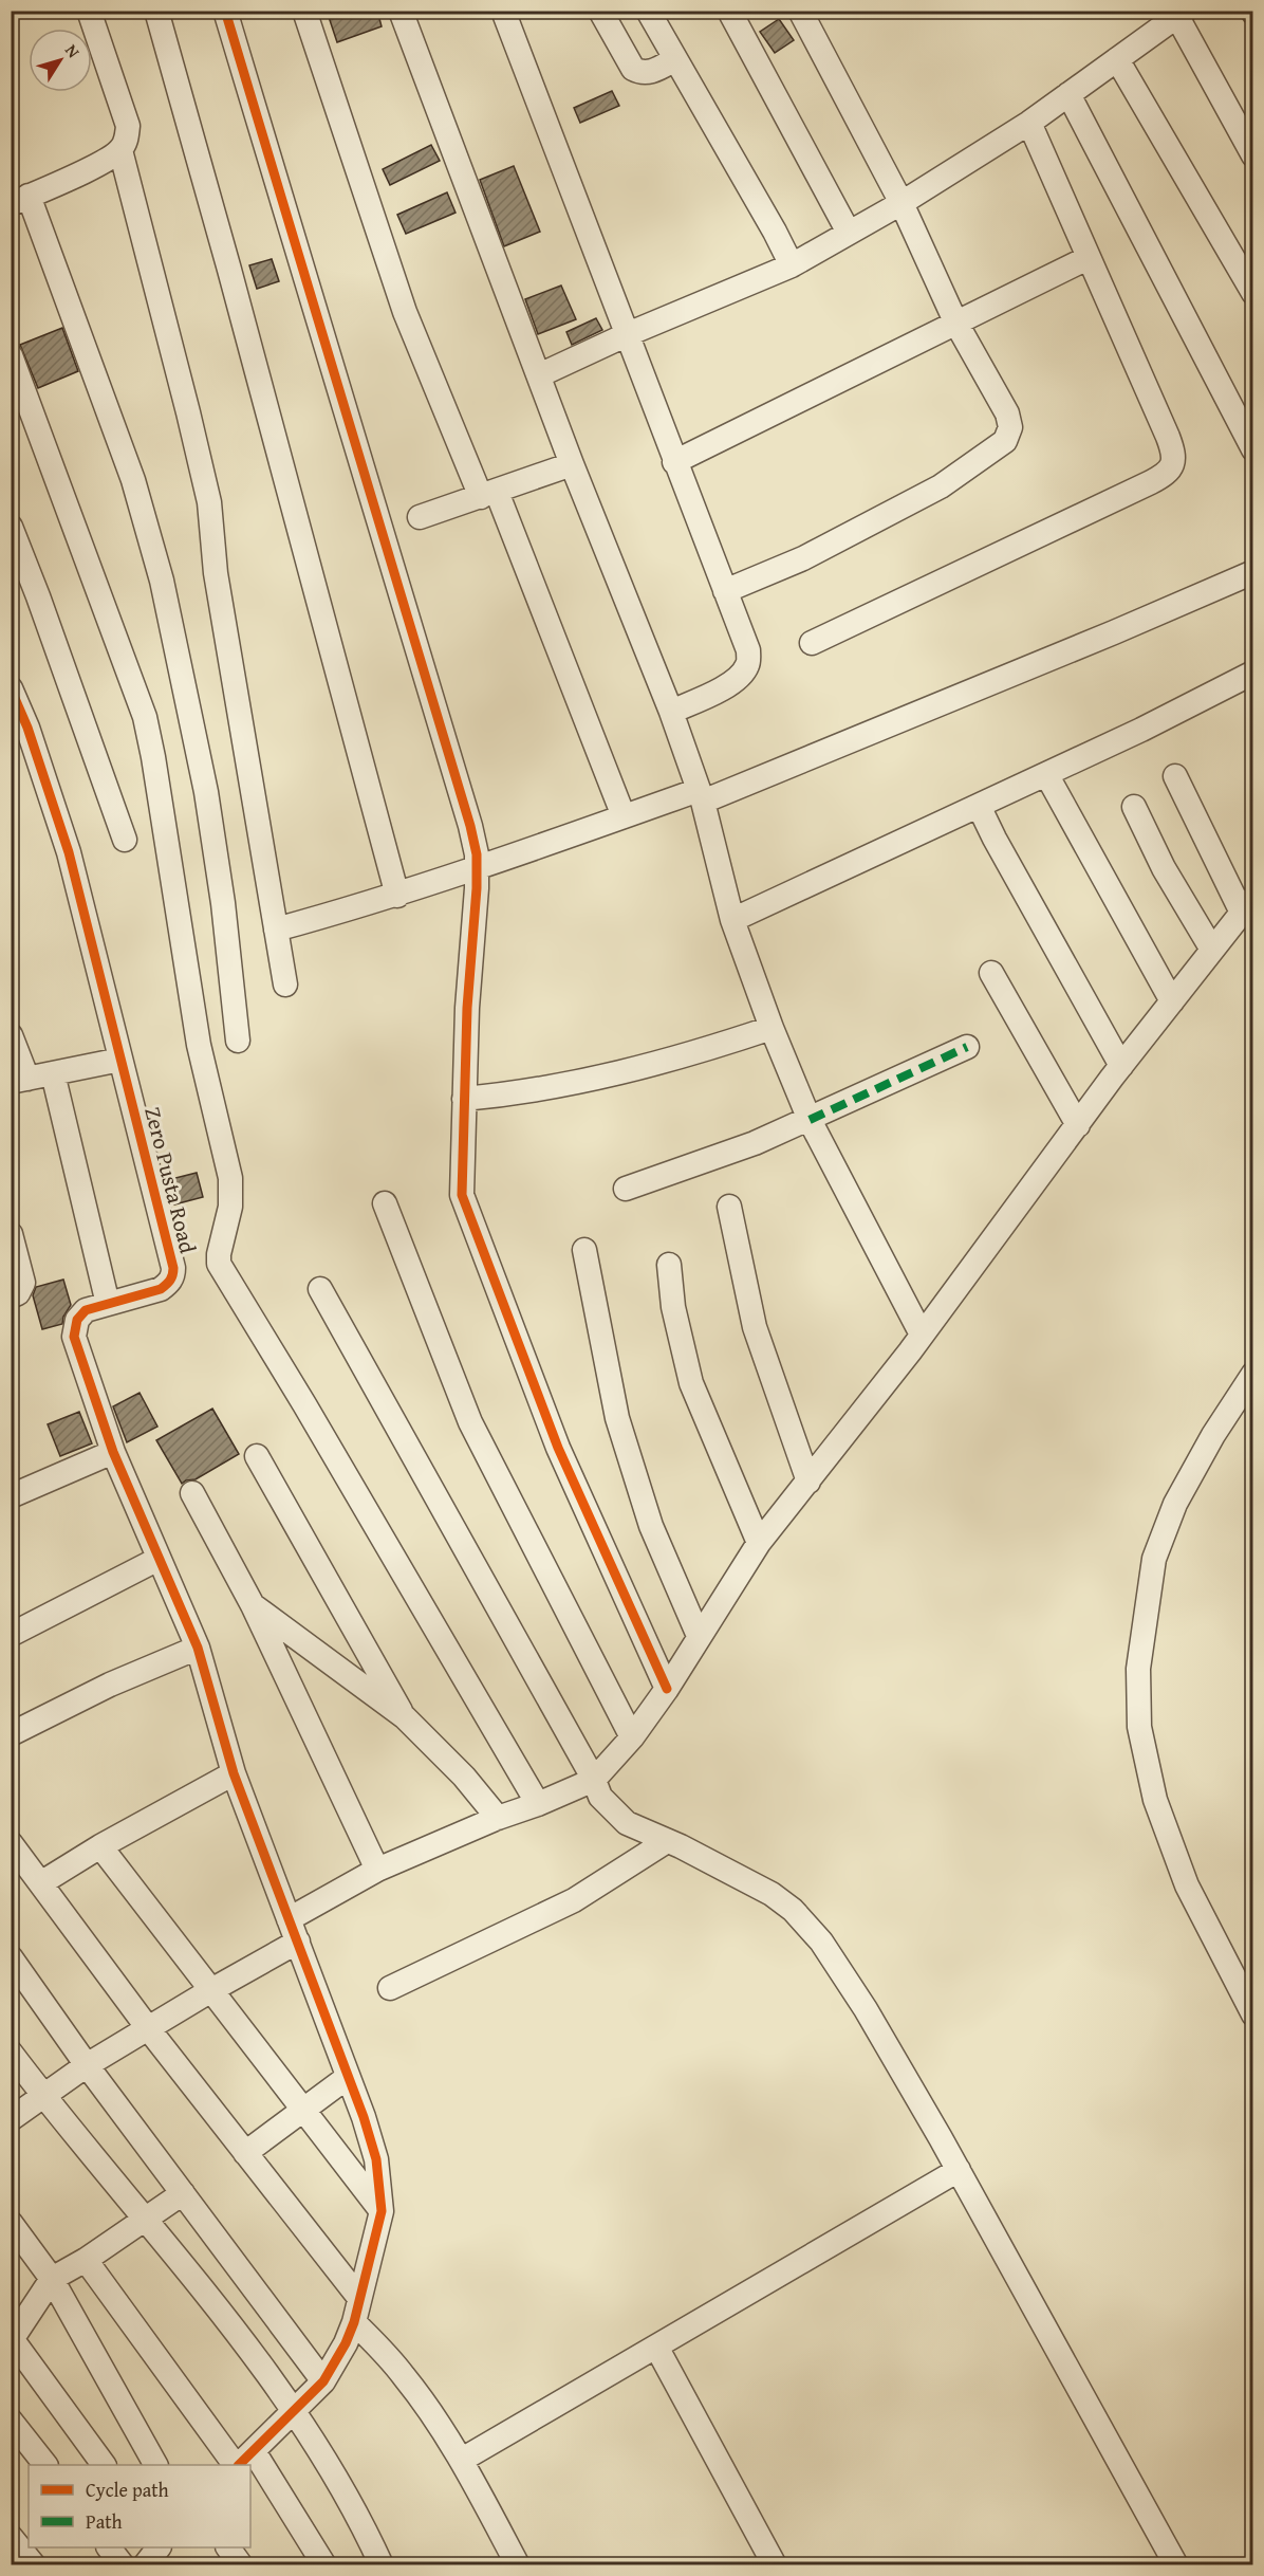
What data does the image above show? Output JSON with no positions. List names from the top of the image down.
{
  "streets": {
    "street": ["Zero Pusta Road"]
  },
  "legend": ["Cycle path", "Path"],
  "north": "top right"
}
